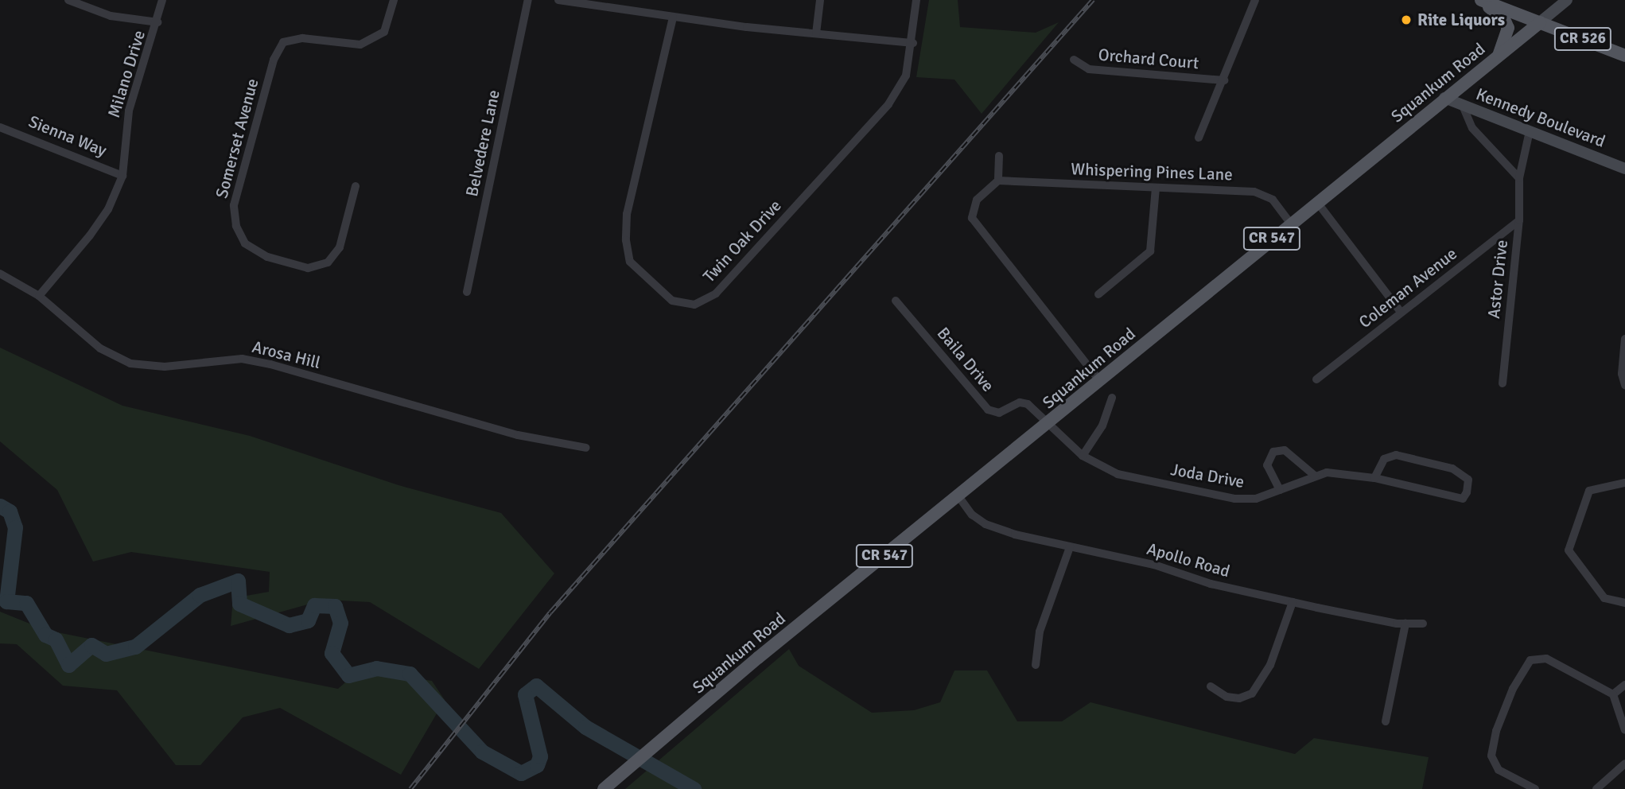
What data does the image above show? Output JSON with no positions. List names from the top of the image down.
{
  "streets": {
    "main road": ["CR 526", "Squankum Road", "CR 547"],
    "street": [
      "Orchard Court",
      "Milano Drive",
      "Kennedy Boulevard",
      "Sienna Way",
      "Somerset Avenue",
      "Belvedere Lane",
      "Whispering Pines Lane",
      "Twin Oak Drive",
      "Astor Drive",
      "Coleman Avenue",
      "Arosa Hill",
      "Baila Drive",
      "Joda Drive",
      "Apollo Road"
    ]
  },
  "crossings": [
    ["CR 526", "Squankum Road"],
    ["Milano Drive", "Sienna Way"],
    ["Milano Drive", "Arosa Hill"],
    ["Squankum Road", "Kennedy Boulevard"],
    ["Squankum Road", "Whispering Pines Lane"],
    ["Squankum Road", "Baila Drive"],
    ["Squankum Road", "Joda Drive"],
    ["Squankum Road", "Apollo Road"],
    ["Kennedy Boulevard", "Astor Drive"],
    ["Astor Drive", "Coleman Avenue"],
    ["Baila Drive", "Joda Drive"]
  ],
  "places": ["Rite Liquors"]
}
